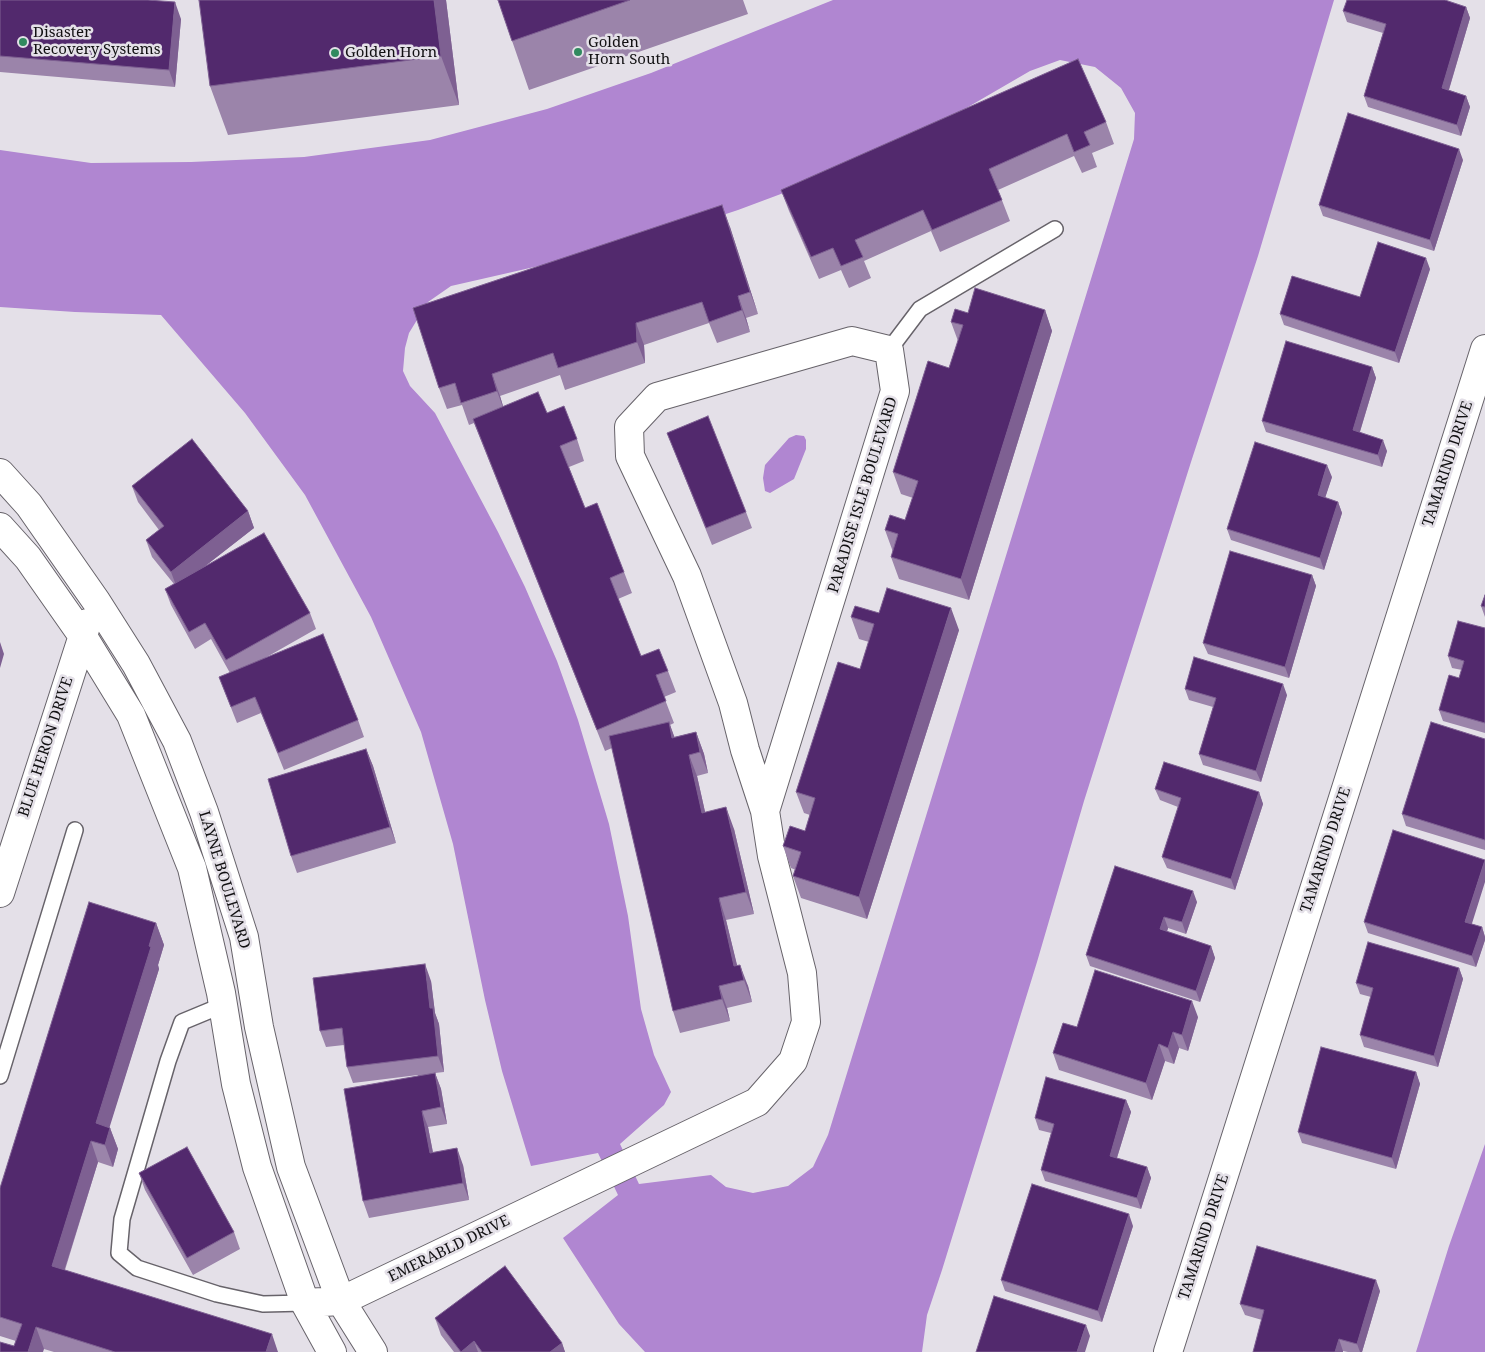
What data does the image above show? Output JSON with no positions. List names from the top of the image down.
{
  "streets": {
    "street": [
      "TAMARIND DRIVE",
      "PARADISE ISLE BOULEVARD",
      "BLUE HERON DRIVE",
      "LAYNE BOULEVARD",
      "EMERABLD DRIVE"
    ]
  },
  "crossings": [
    ["PARADISE ISLE BOULEVARD", "EMERABLD DRIVE"],
    ["BLUE HERON DRIVE", "LAYNE BOULEVARD"],
    ["LAYNE BOULEVARD", "EMERABLD DRIVE"]
  ],
  "places": ["Disaster Recovery Systems", "Golden Horn South", "Golden Horn"]
}
